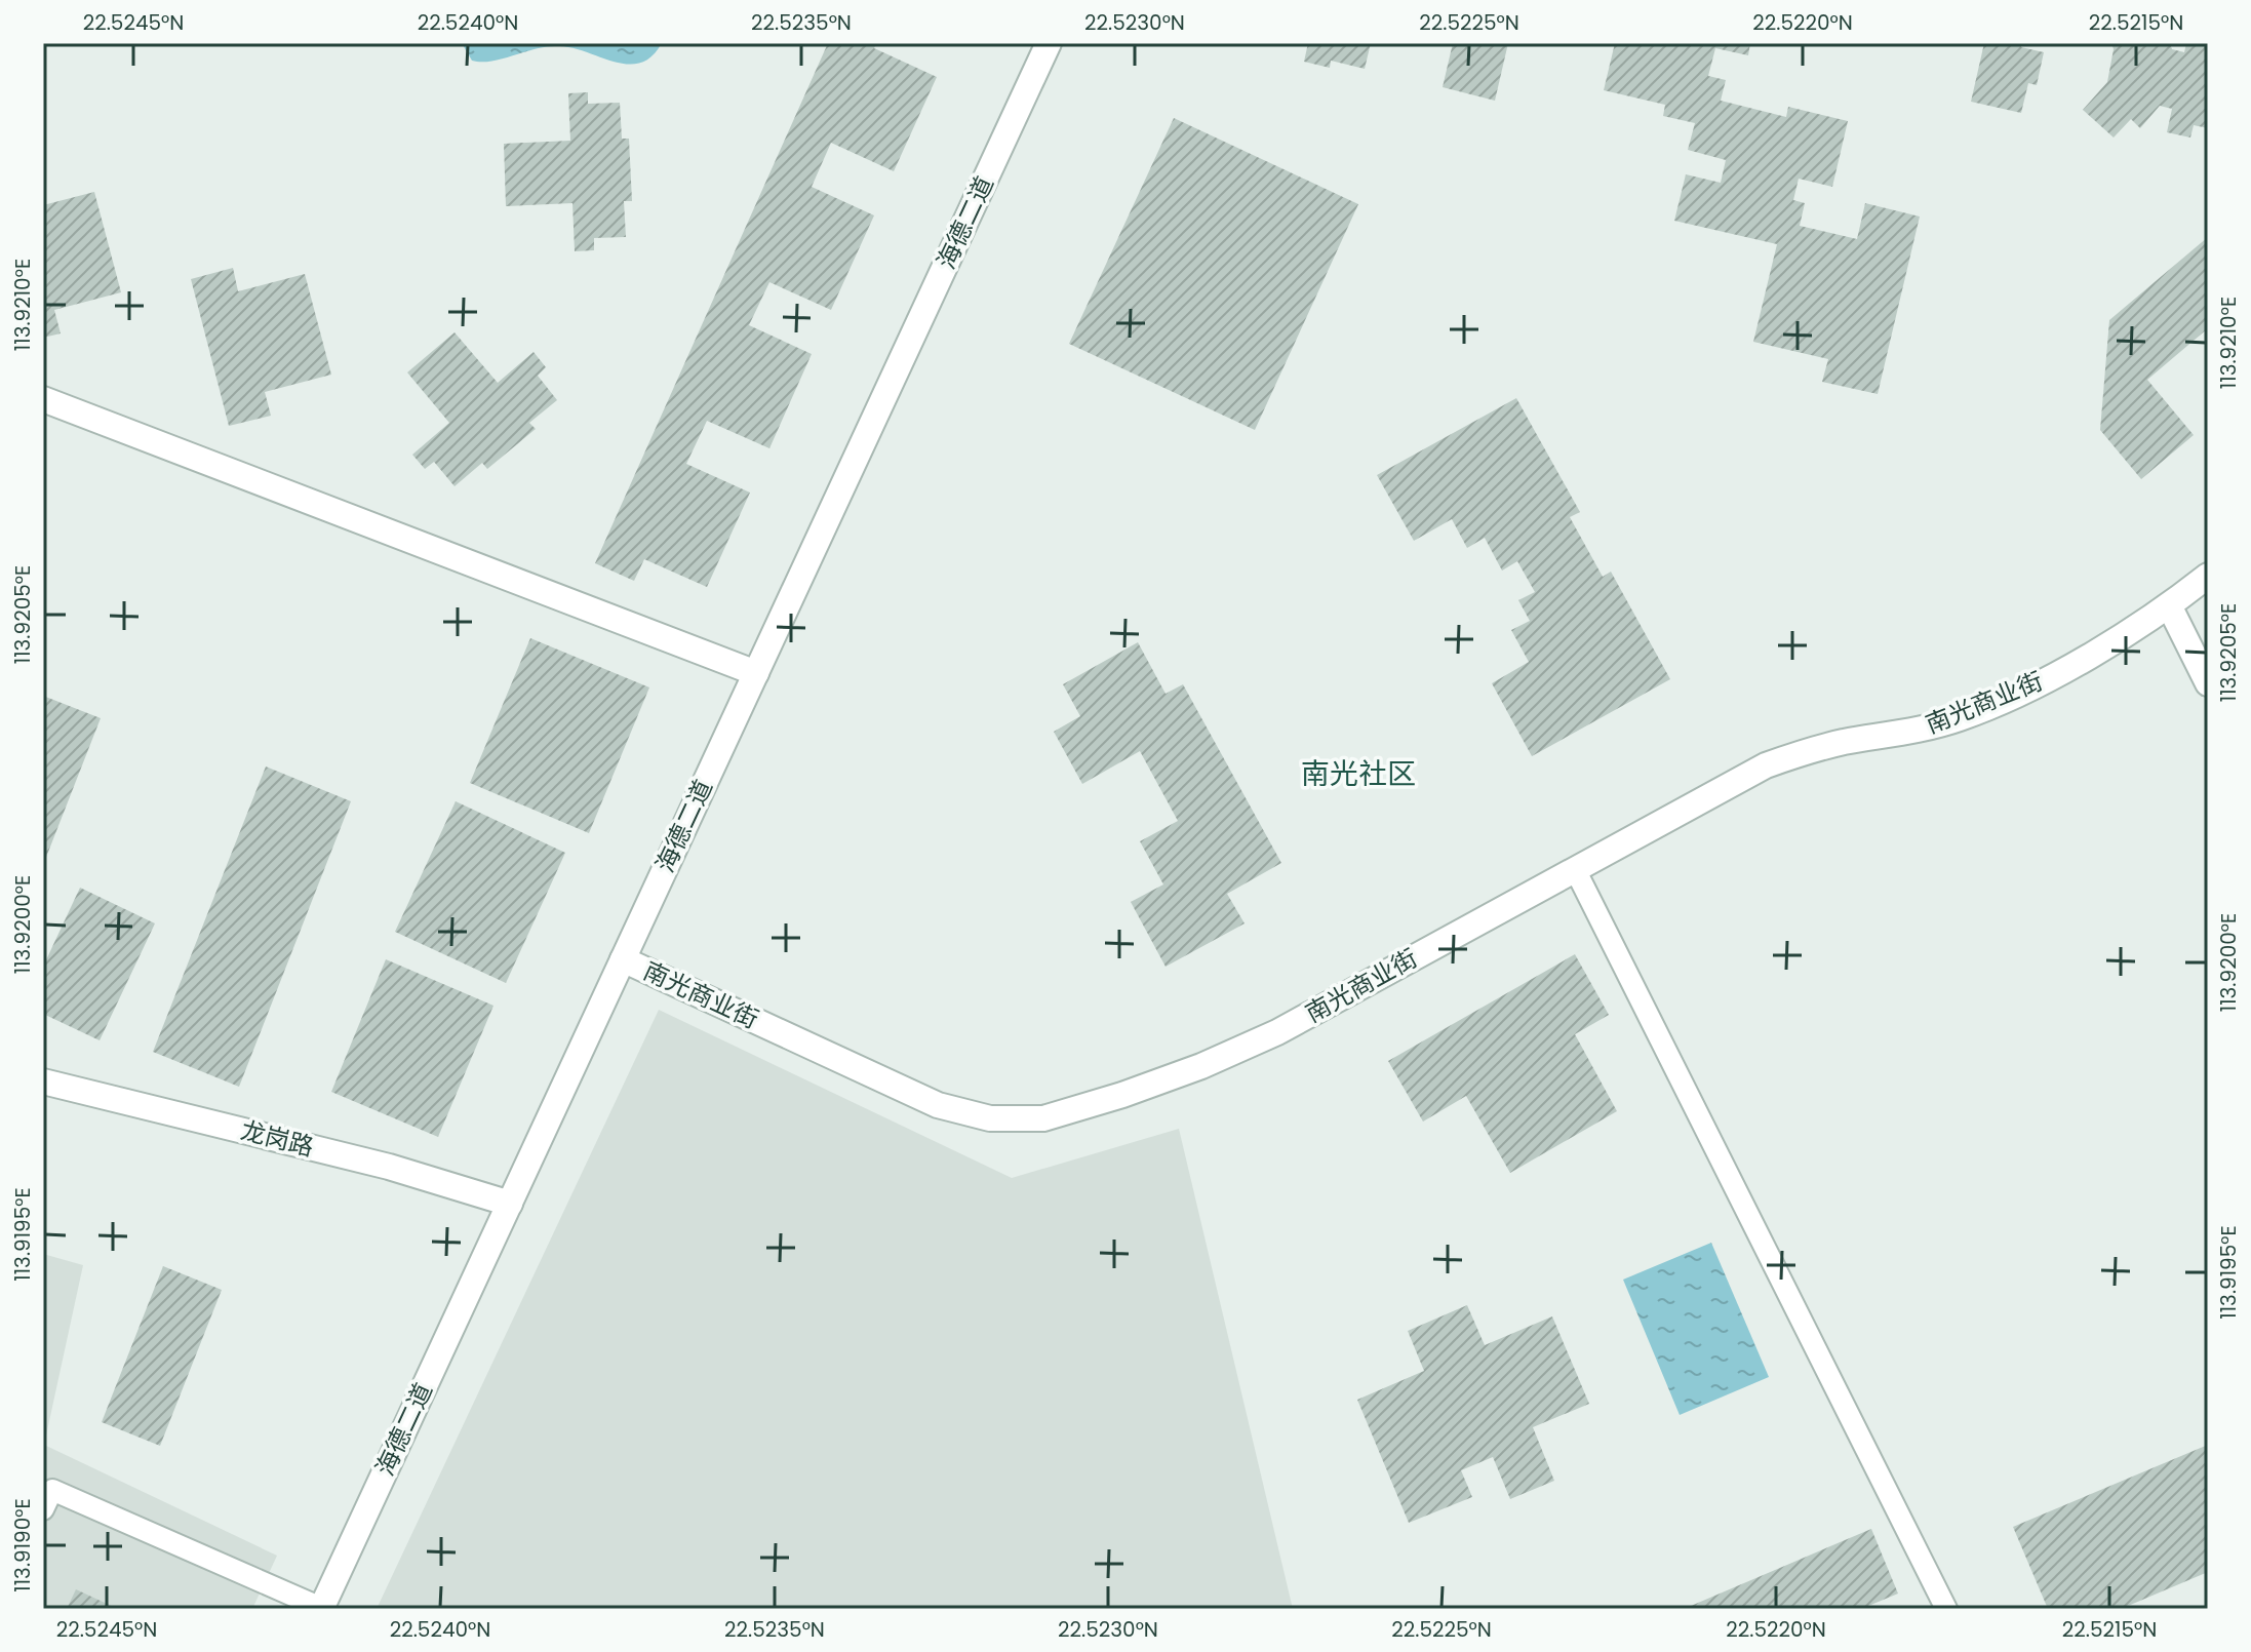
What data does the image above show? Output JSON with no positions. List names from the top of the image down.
{
  "streets": {
    "street": ["海德二道", "南光商业街", "龙岗路"]
  },
  "crossings": [
    ["海德二道", "南光商业街"],
    ["海德二道", "龙岗路"]
  ],
  "districts": ["南光社区"],
  "coordinates": [
    "22.5245°N",
    "22.5240°N",
    "22.5235°N",
    "22.5230°N",
    "22.5225°N",
    "22.5220°N",
    "22.5215°N",
    "113.9210°E",
    "113.9205°E",
    "113.9200°E",
    "113.9195°E",
    "113.9190°E"
  ]
}
